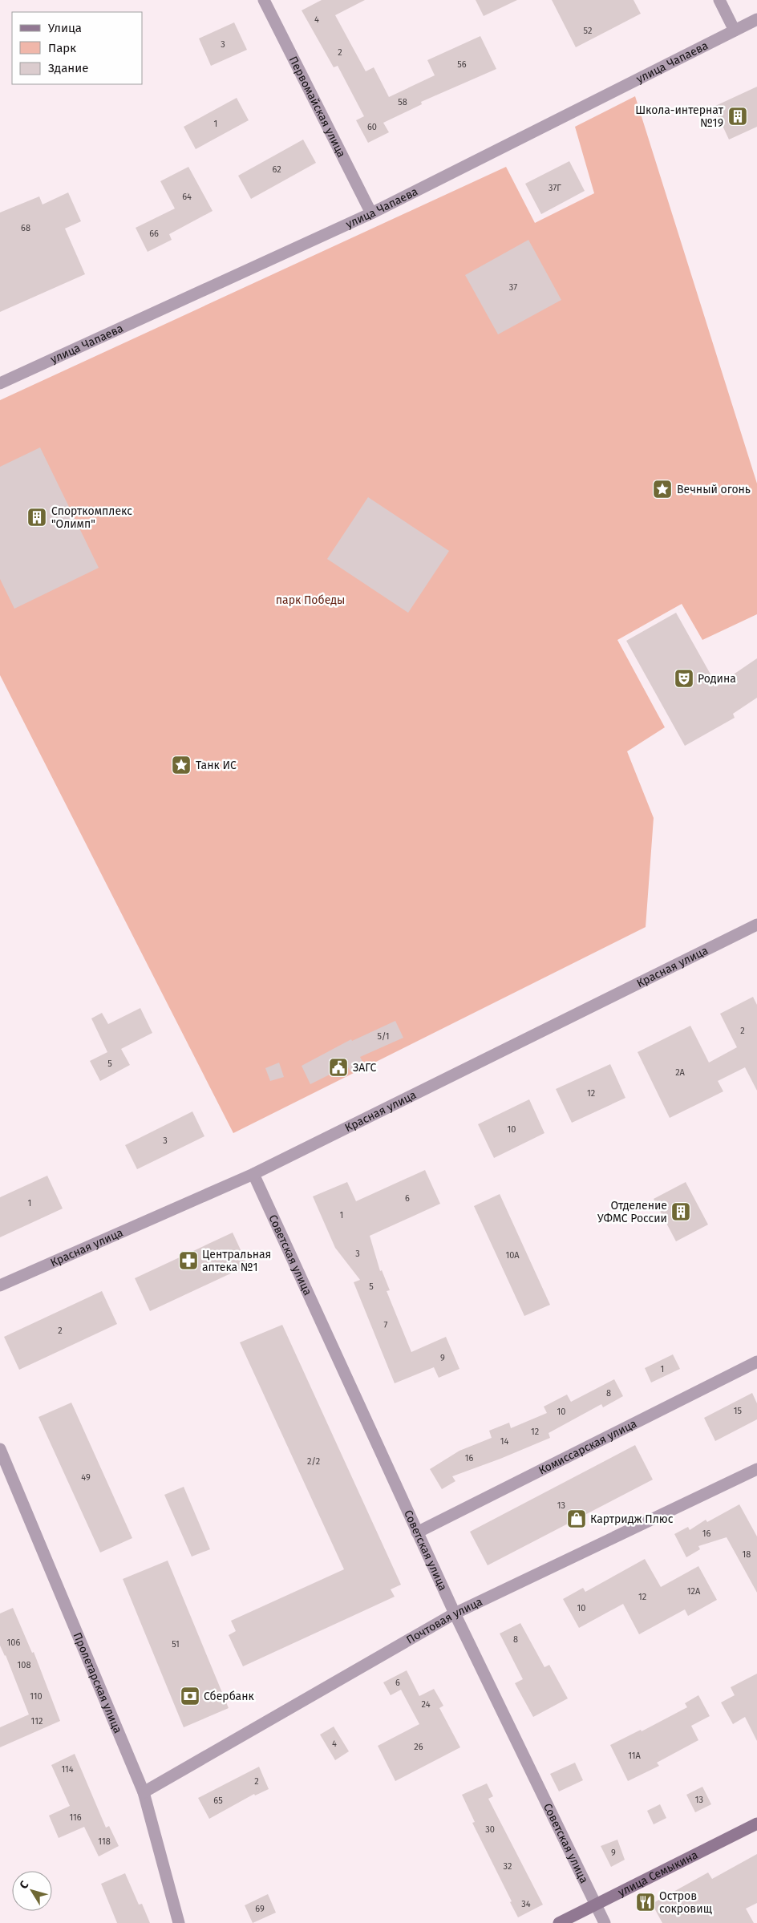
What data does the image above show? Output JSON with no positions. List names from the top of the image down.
{
  "streets": {
    "main road": ["улица Семыкина"],
    "street": [
      "улица Чапаева",
      "Первомайская улица",
      "Красная улица",
      "Советская улица",
      "Комиссарская улица",
      "Почтовая улица",
      "Пролетарская улица"
    ]
  },
  "crossings": [
    ["улица Чапаева", "Первомайская улица"],
    ["Красная улица", "Советская улица"],
    ["Советская улица", "Комиссарская улица"],
    ["Советская улица", "Почтовая улица"],
    ["Советская улица", "улица Семыкина"],
    ["Почтовая улица", "Пролетарская улица"]
  ],
  "parks": ["парк Победы"],
  "places": {
    "building": ["Школа-интернат №19", "Спорткомплекс \"Олимп\"", "Отделение УФМС России"],
    "place": ["Вечный огонь", "Танк ИС"],
    "theatre": ["Родина"],
    "public building": ["ЗАГС"],
    "pharmacy": ["Центральная аптека №1"],
    "shop": ["Картридж Плюс"],
    "bank": ["Сбербанк"],
    "restaurant": ["Остров сокровищ"]
  },
  "house_numbers": [
    "4",
    "52",
    "3",
    "2",
    "56",
    "58",
    "1",
    "60",
    "62",
    "37Г",
    "64",
    "68",
    "66",
    "37",
    "2",
    "5/1",
    "5",
    "2А",
    "12",
    "10",
    "3",
    "6",
    "1",
    "1",
    "3",
    "10А",
    "5",
    "7",
    "2",
    "9",
    "1",
    "8",
    "15",
    "10",
    "12",
    "14",
    "16",
    "2/2",
    "49",
    "13",
    "16",
    "18",
    "12А",
    "12",
    "10",
    "8",
    "106",
    "51",
    "108",
    "6",
    "110",
    "24",
    "112",
    "4",
    "26",
    "11А",
    "114",
    "2",
    "13",
    "65",
    "116",
    "30",
    "118",
    "9",
    "32",
    "34",
    "69"
  ],
  "legend": ["Улица", "Парк", "Здание"],
  "north": "top left"
}
